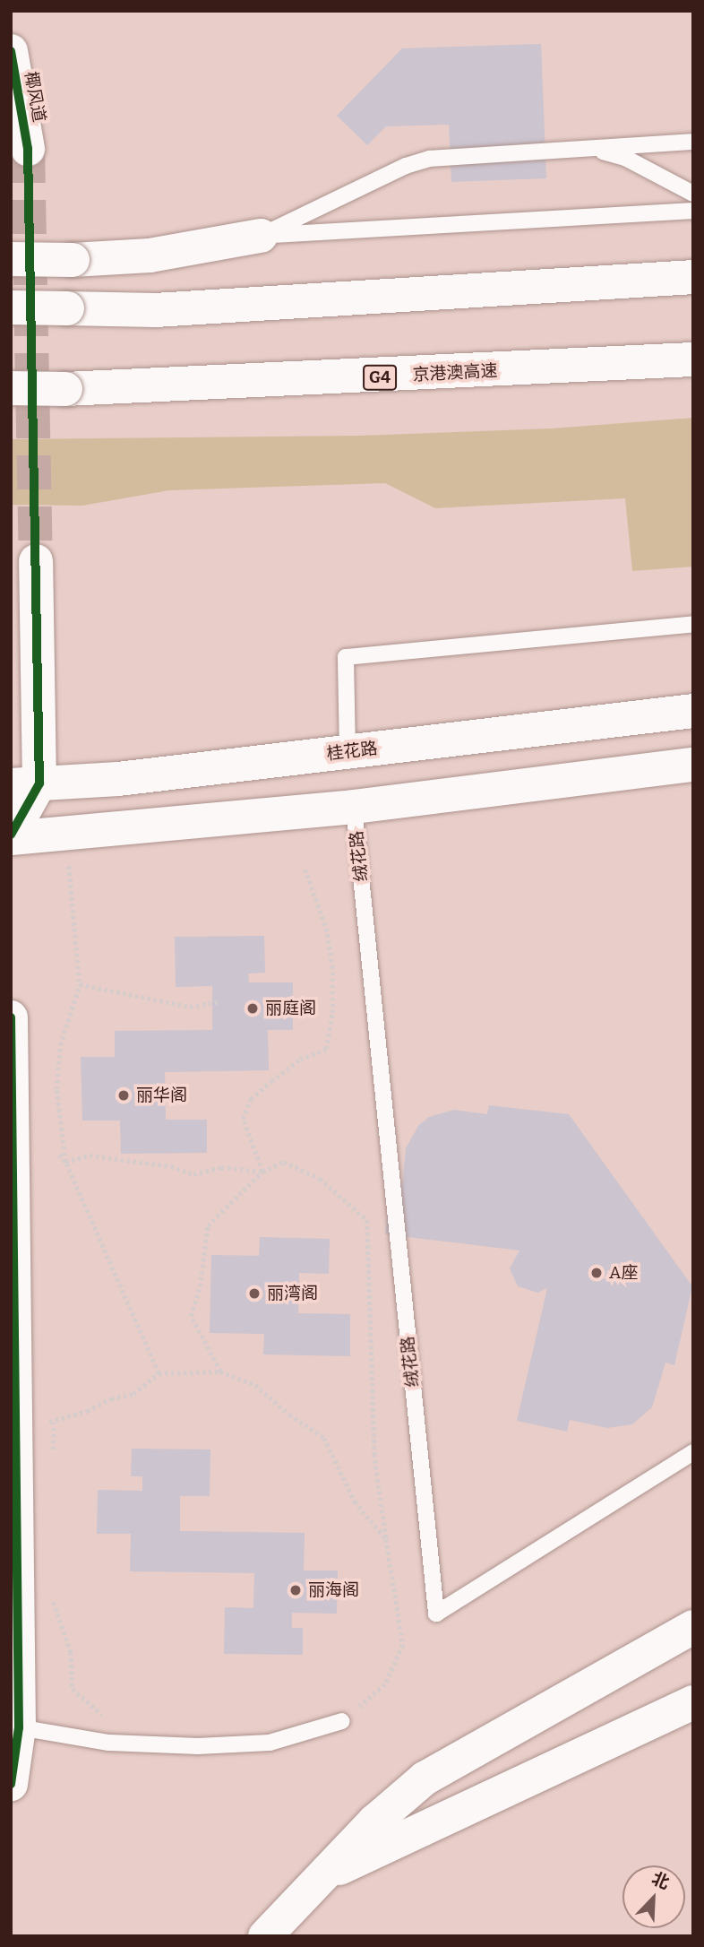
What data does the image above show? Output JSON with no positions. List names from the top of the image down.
{
  "streets": {
    "main road": [
      "椰风道",
      "京港澳高速",
      "G4",
      "桂花路"
    ],
    "lane": ["绒花路"]
  },
  "places": [
    "丽庭阁",
    "丽华阁",
    "A座",
    "丽湾阁",
    "丽海阁"
  ],
  "north": "top right"
}
